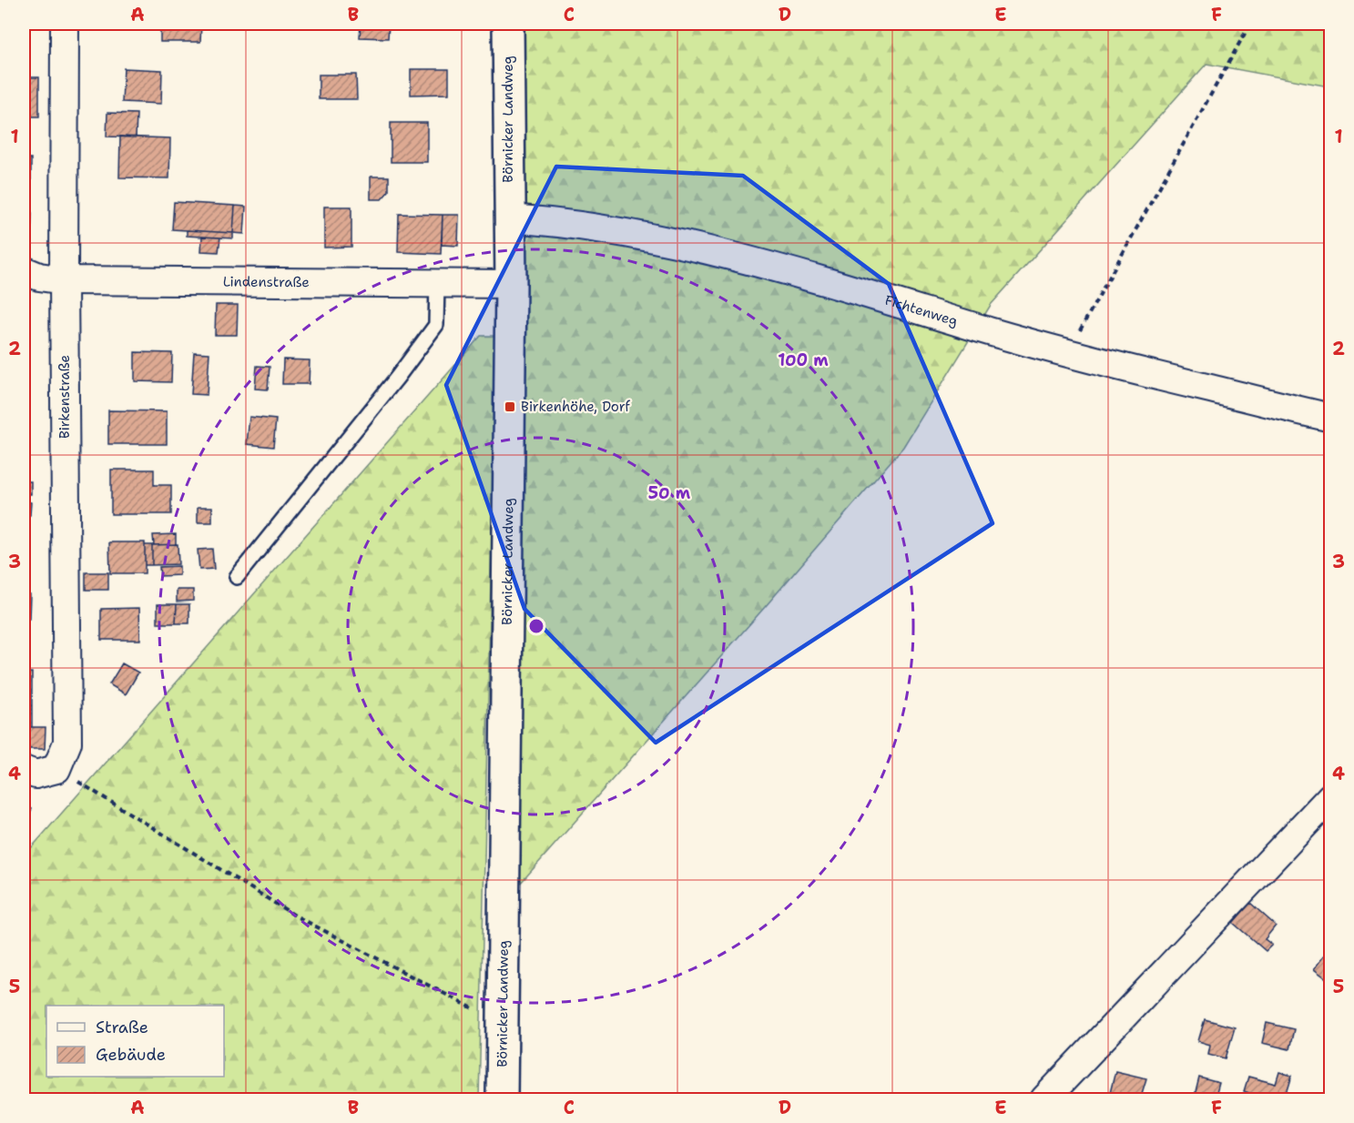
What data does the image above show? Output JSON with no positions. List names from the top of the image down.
{
  "streets": {
    "street": [
      "Börnicker Landweg",
      "Lindenstraße",
      "Fichtenweg",
      "Birkenstraße"
    ]
  },
  "crossings": [
    ["Börnicker Landweg", "Lindenstraße"],
    ["Börnicker Landweg", "Fichtenweg"],
    ["Lindenstraße", "Birkenstraße"]
  ],
  "places": {
    "transit": ["Birkenhöhe, Dorf"]
  },
  "legend": ["Straße", "Gebäude"],
  "grid": {
    "columns": [
      "A",
      "B",
      "C",
      "D",
      "E",
      "F"
    ],
    "rows": [
      "1",
      "2",
      "3",
      "4",
      "5"
    ]
  },
  "rings": ["100 m", "50 m"]
}
